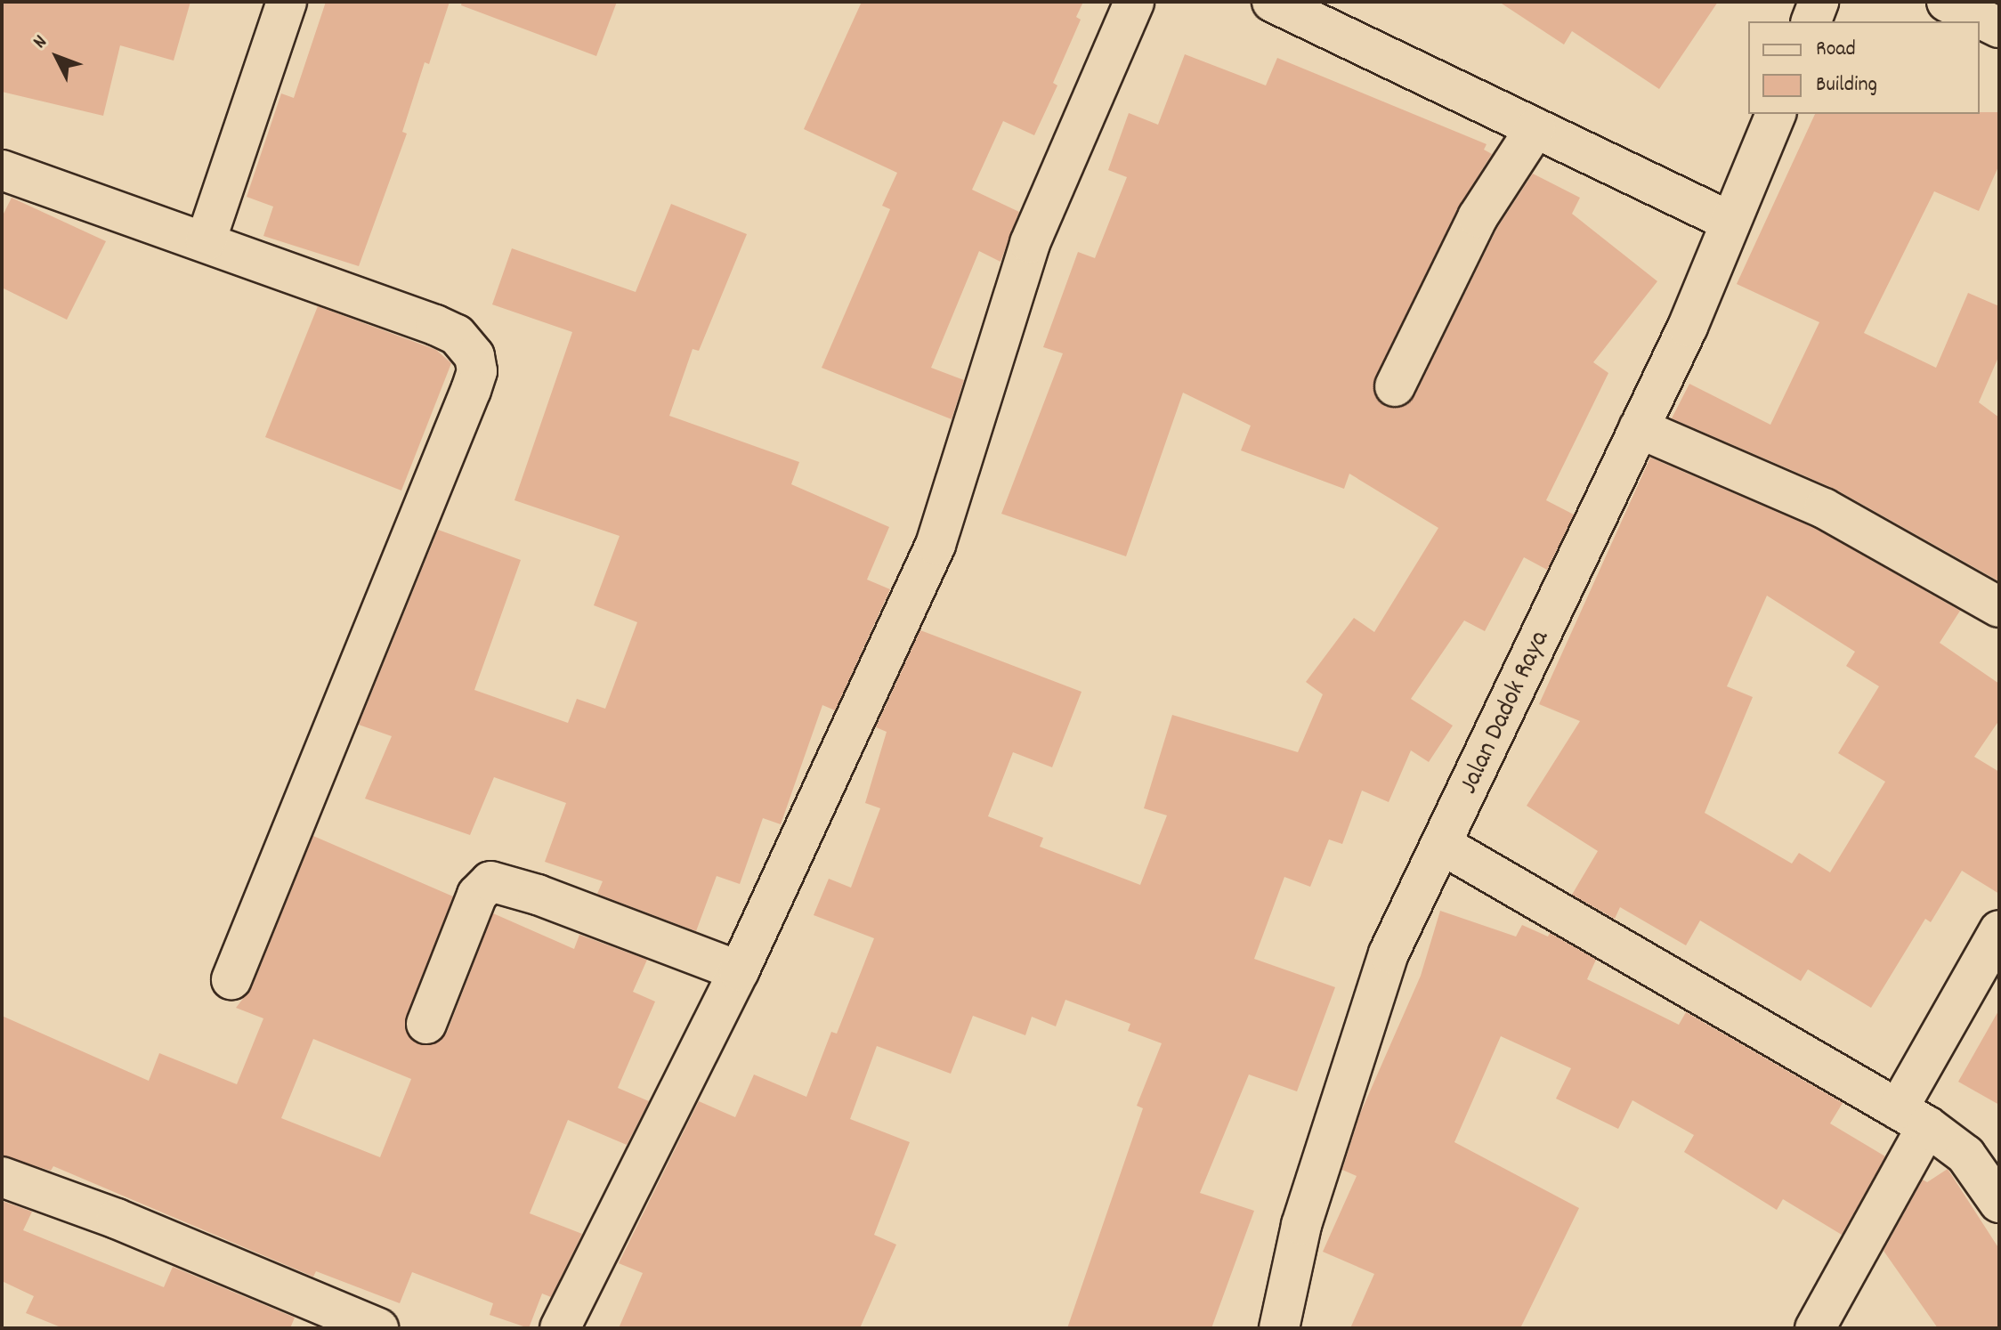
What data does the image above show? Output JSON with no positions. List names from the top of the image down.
{
  "streets": {
    "street": ["Jalan Dadok Raya"]
  },
  "legend": ["Road", "Building"],
  "north": "top left"
}
